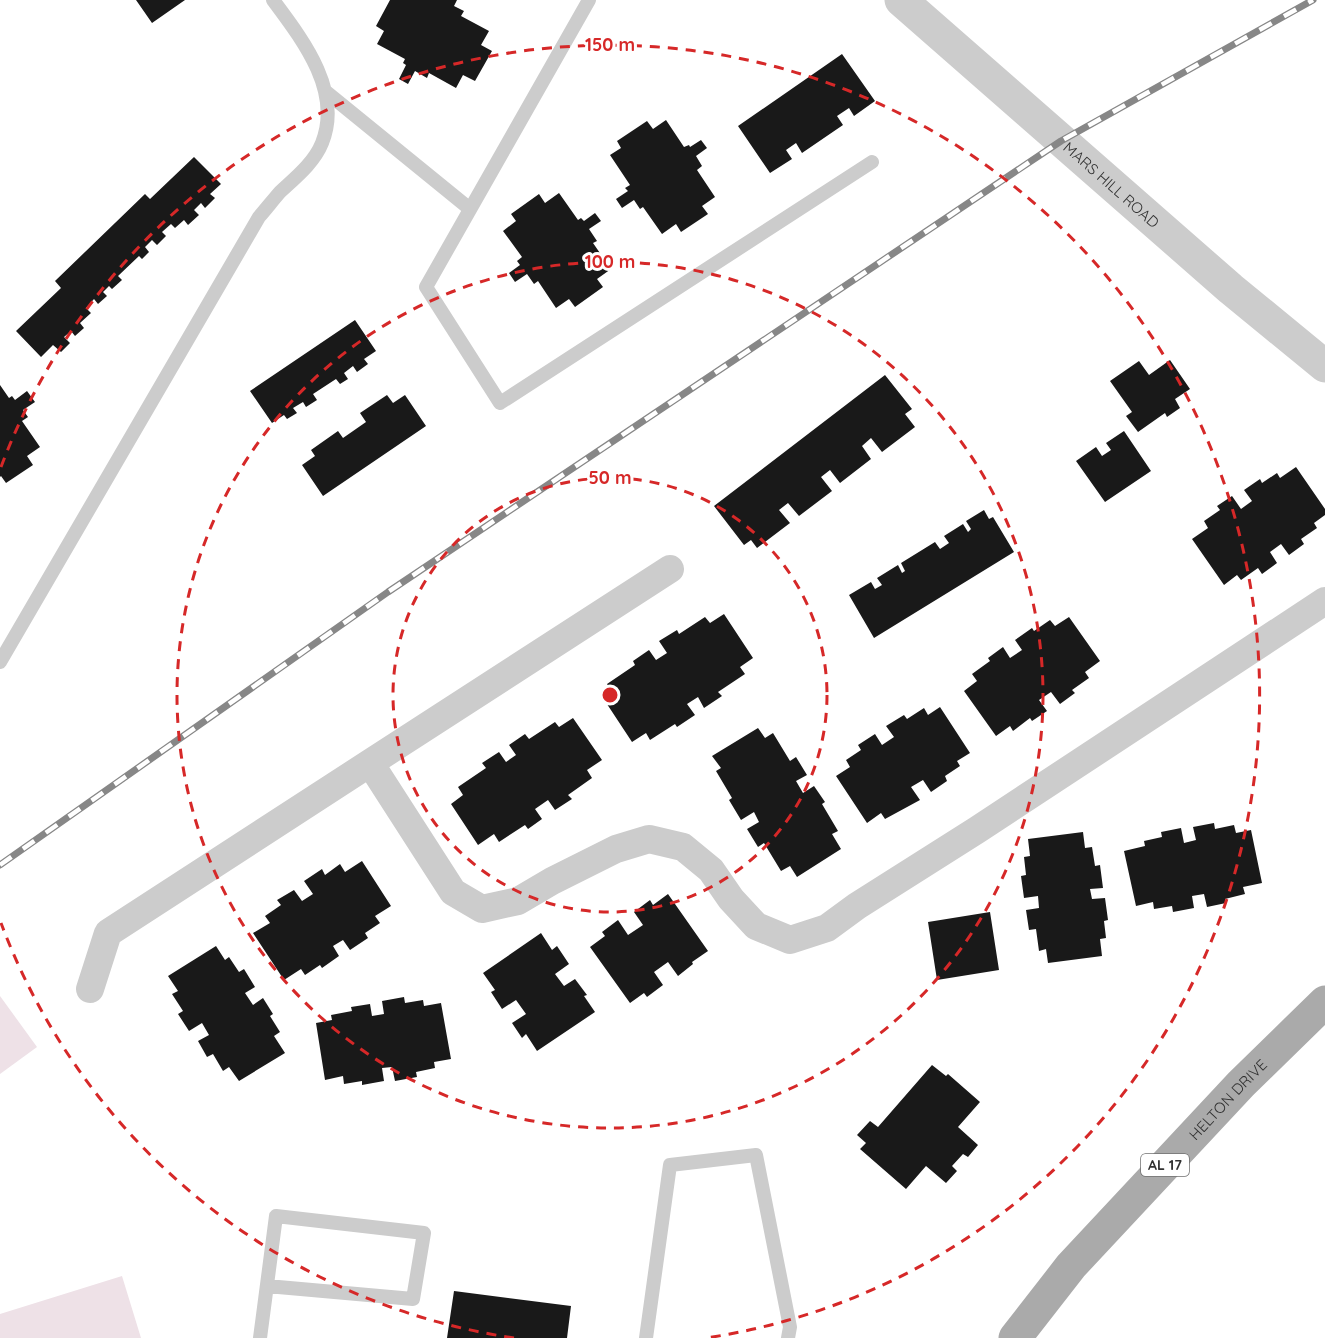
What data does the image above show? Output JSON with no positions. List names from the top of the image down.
{
  "streets": {
    "main road": ["HELTON DRIVE", "AL 17"],
    "street": ["MARS HILL ROAD"]
  },
  "rings": ["150 m", "100 m", "50 m"]
}
